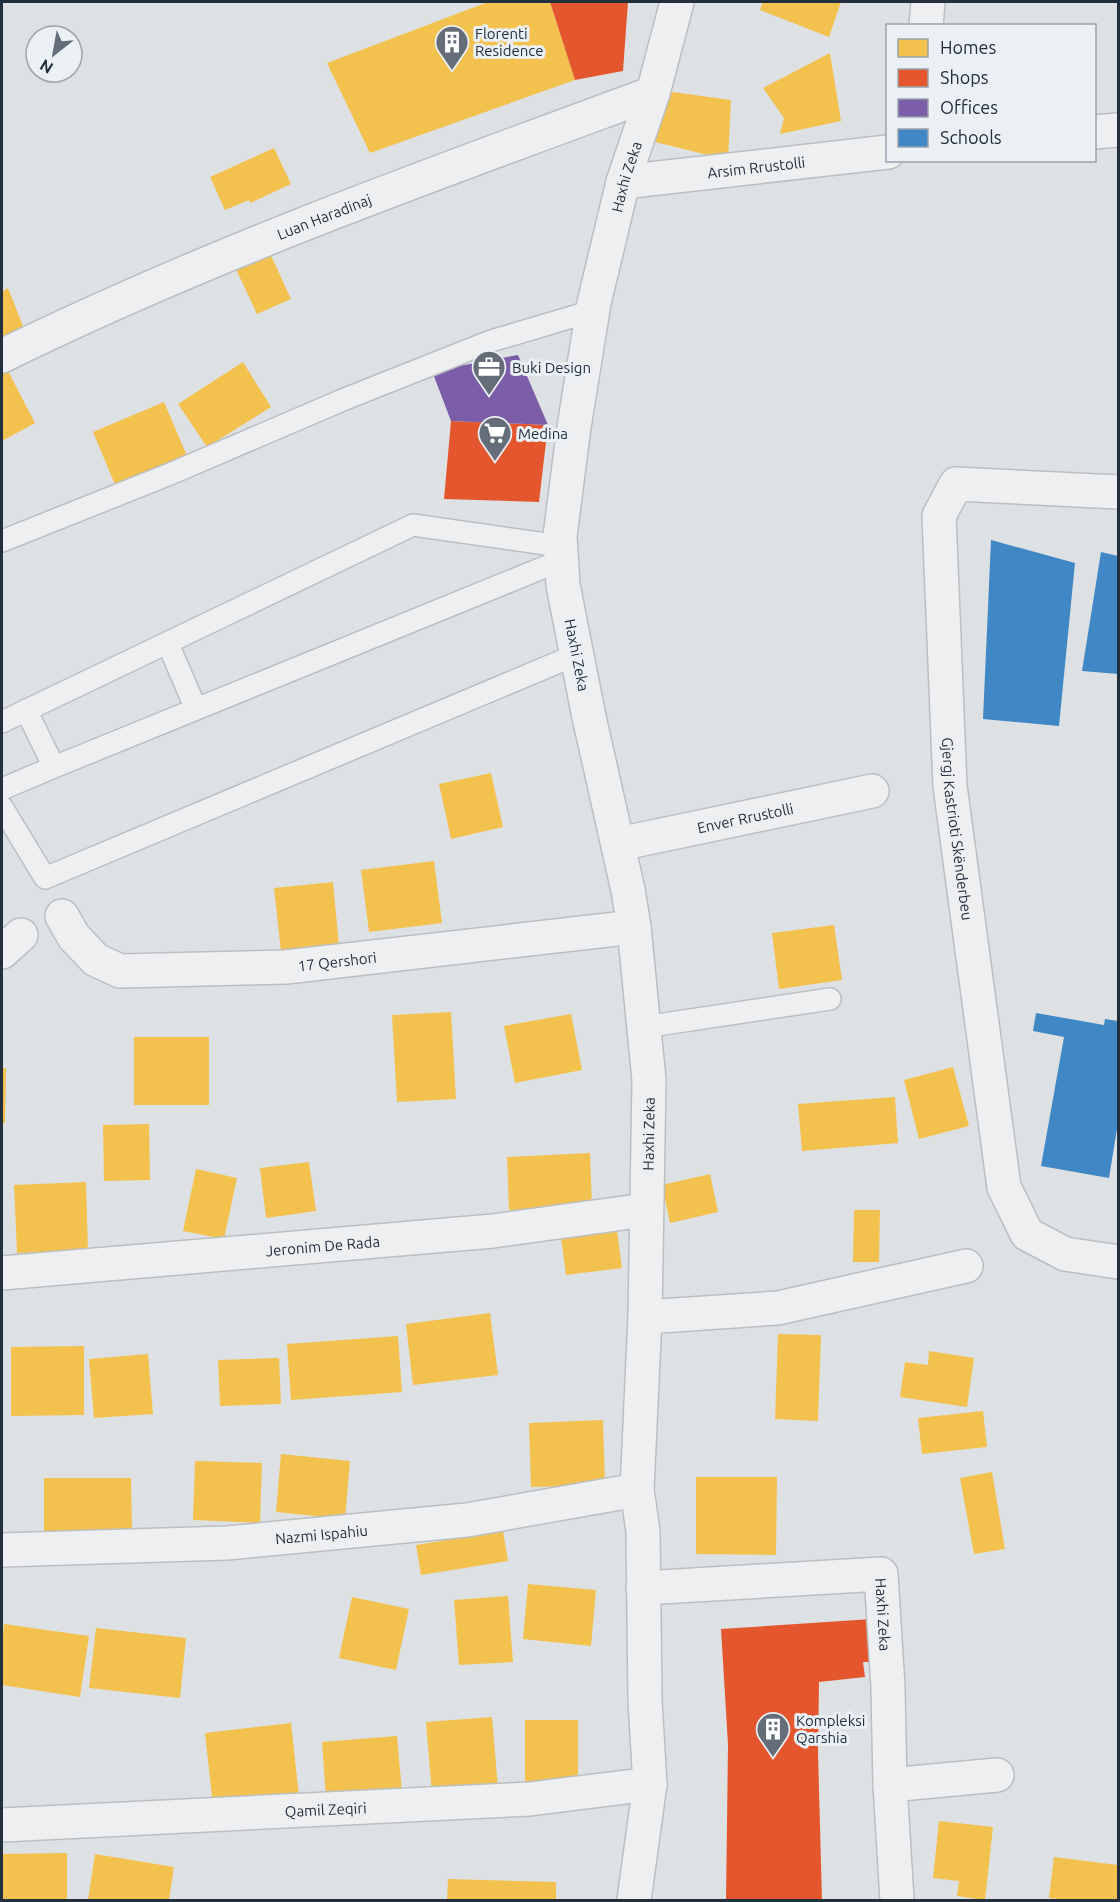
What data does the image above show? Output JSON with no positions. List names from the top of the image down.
{
  "streets": {
    "street": [
      "Arsim Rrustolli",
      "Haxhi Zeka",
      "Luan Haradinaj",
      "Enver Rrustolli",
      "Gjergj Kastrioti Skënderbeu",
      "17 Qershori",
      "Jeronim De Rada",
      "Nazmi Ispahiu",
      "Qamil Zeqiri"
    ]
  },
  "crossings": [
    ["Arsim Rrustolli", "Haxhi Zeka"],
    ["Haxhi Zeka", "Luan Haradinaj"],
    ["Haxhi Zeka", "Enver Rrustolli"],
    ["Haxhi Zeka", "17 Qershori"],
    ["Haxhi Zeka", "Jeronim De Rada"],
    ["Haxhi Zeka", "Nazmi Ispahiu"],
    ["Haxhi Zeka", "Qamil Zeqiri"]
  ],
  "places": {
    "building": ["Florenti Residence", "Kompleksi Qarshia"],
    "office": ["Buki Design"],
    "supermarket": ["Medina"]
  },
  "legend": [
    "Homes",
    "Shops",
    "Offices",
    "Schools"
  ],
  "north": "bottom left"
}
